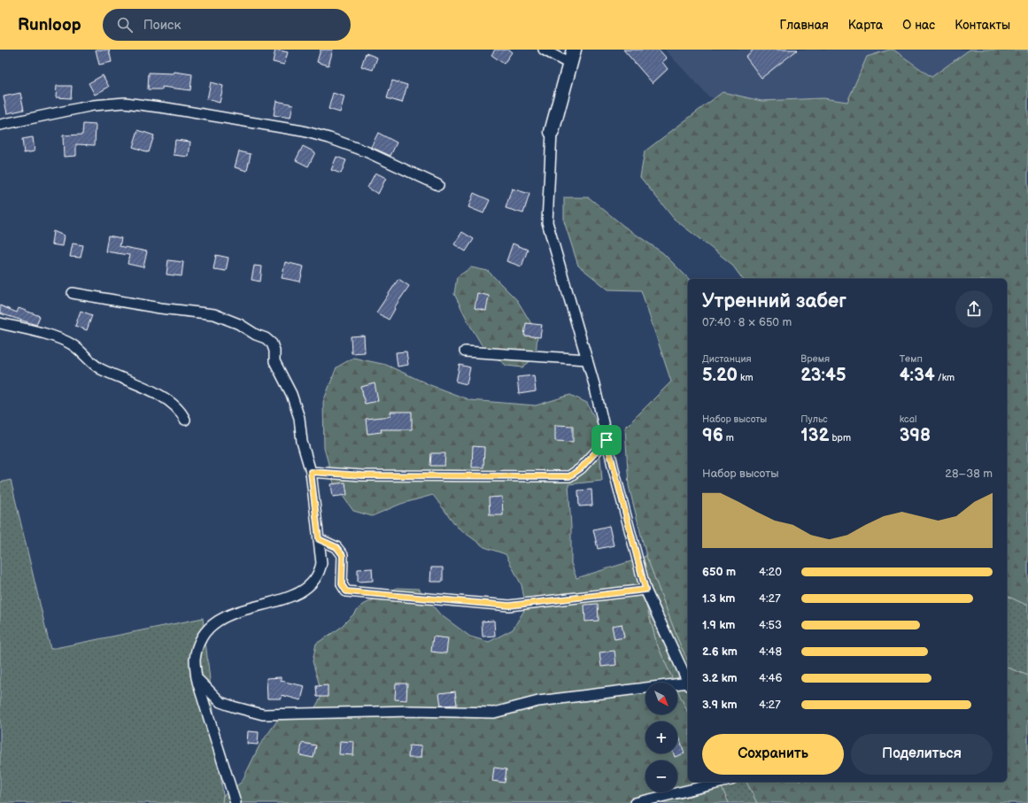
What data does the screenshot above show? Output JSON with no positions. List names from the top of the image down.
{
  "north": "bottom right",
  "page": {
    "header": "Runloop",
    "search": "Поиск",
    "nav": [
      "Главная",
      "Карта",
      "О нас",
      "Контакты"
    ],
    "heading": ["Утренний забег", "07:40 · 8 × 650 m"],
    "stats": [
      ["Дистанция", "5.20 km"],
      ["Время", "23:45"],
      ["Темп", "4:34 /km"],
      ["Набор высоты", "96 m"],
      ["Пульс", "132 bpm"],
      ["kcal", "398"]
    ],
    "chart": ["Набор высоты", "28–38 m"],
    "list": [
      {
        "name": "650 m",
        "note": "4:20"
      },
      {
        "name": "1.3 km",
        "note": "4:27"
      },
      {
        "name": "1.9 km",
        "note": "4:53"
      },
      {
        "name": "2.6 km",
        "note": "4:48"
      },
      {
        "name": "3.2 km",
        "note": "4:46"
      },
      {
        "name": "3.9 km",
        "note": "4:27"
      }
    ],
    "map_buttons": ["+", "−"],
    "buttons": ["Сохранить", "Поделиться"]
  }
}
